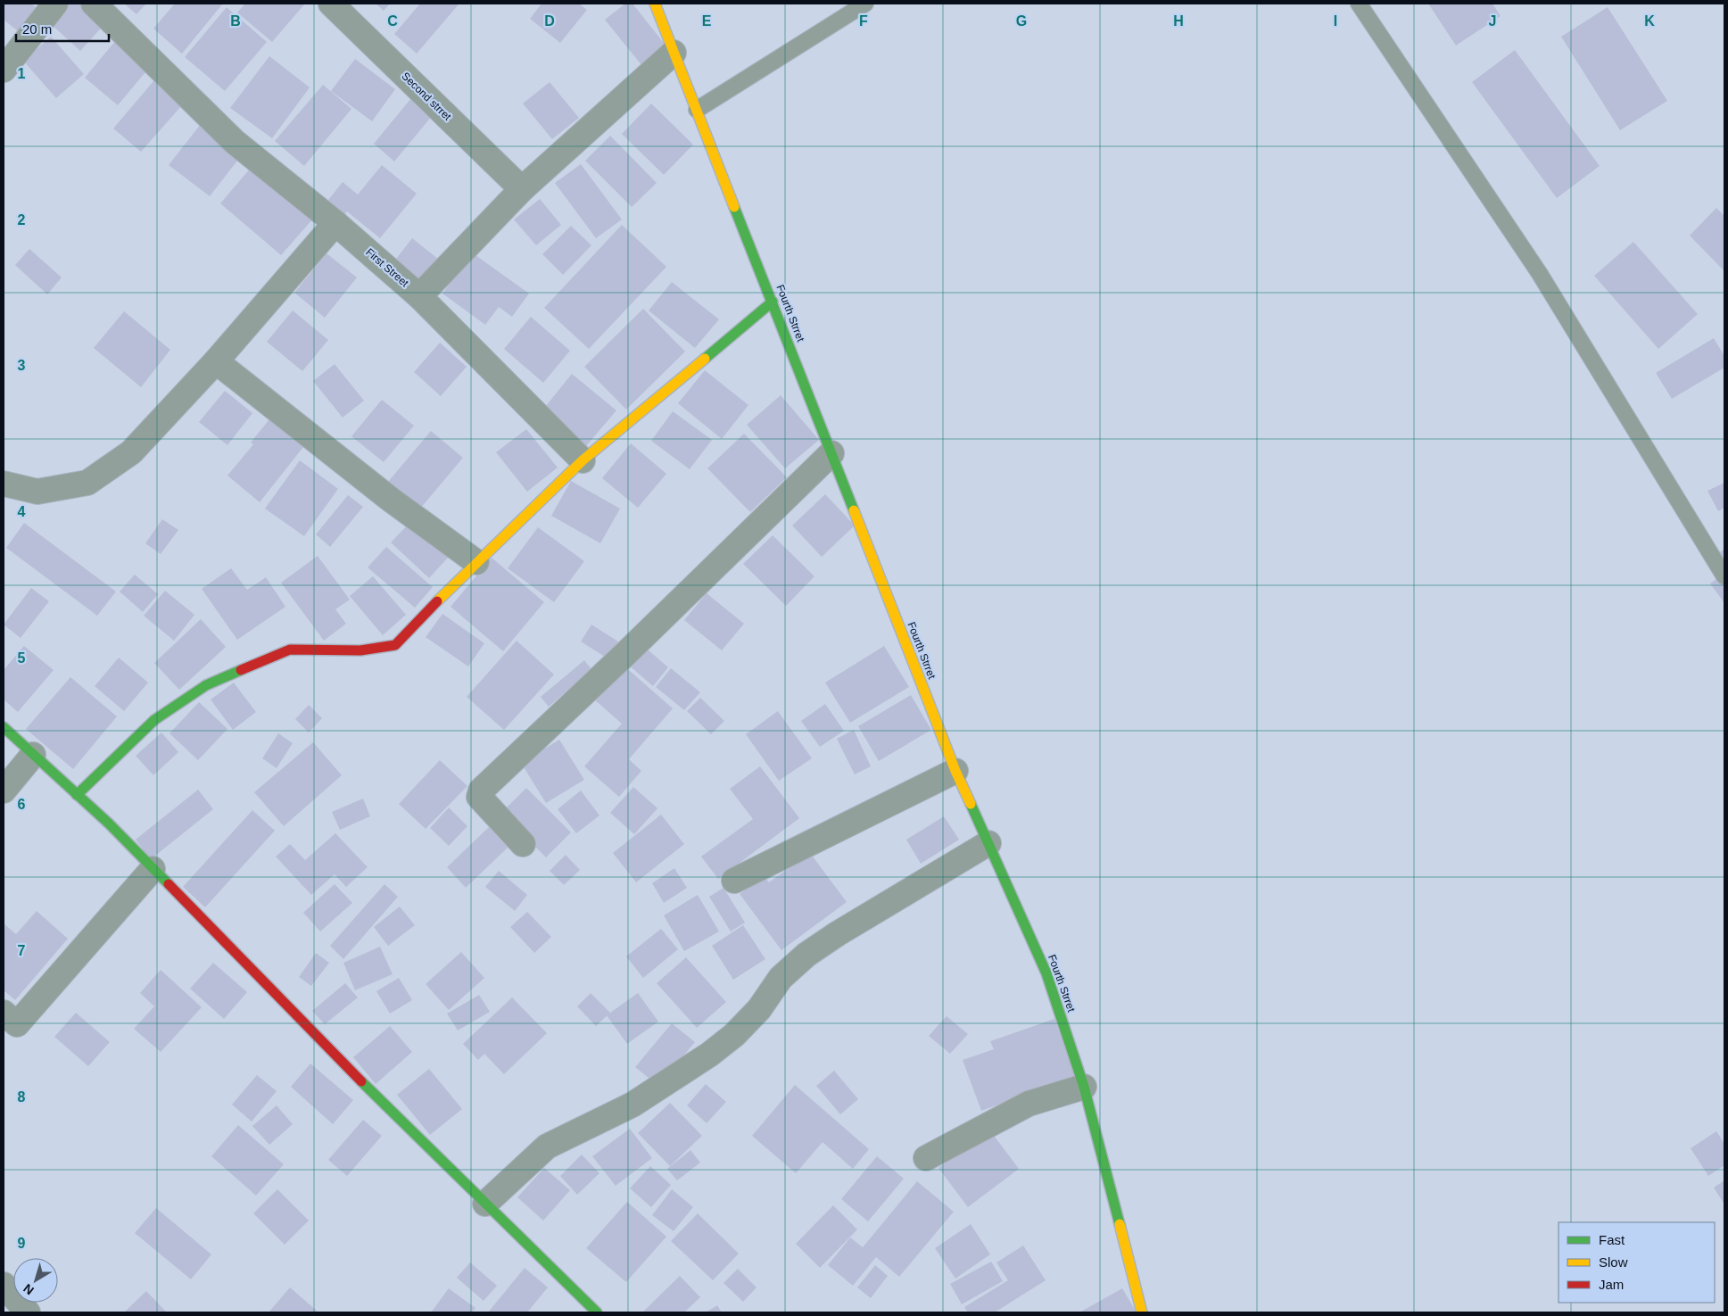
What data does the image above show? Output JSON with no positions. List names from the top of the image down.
{
  "streets": {
    "street": ["Second strret", "First Street", "Fourth Strret"]
  },
  "legend": ["Fast", "Slow", "Jam"],
  "scale_bar": "20 m",
  "north": "bottom left",
  "grid": {
    "columns": [
      "B",
      "C",
      "D",
      "E",
      "F",
      "G",
      "H",
      "I",
      "J",
      "K"
    ],
    "rows": [
      "1",
      "2",
      "3",
      "4",
      "5",
      "6",
      "7",
      "8",
      "9"
    ]
  }
}
